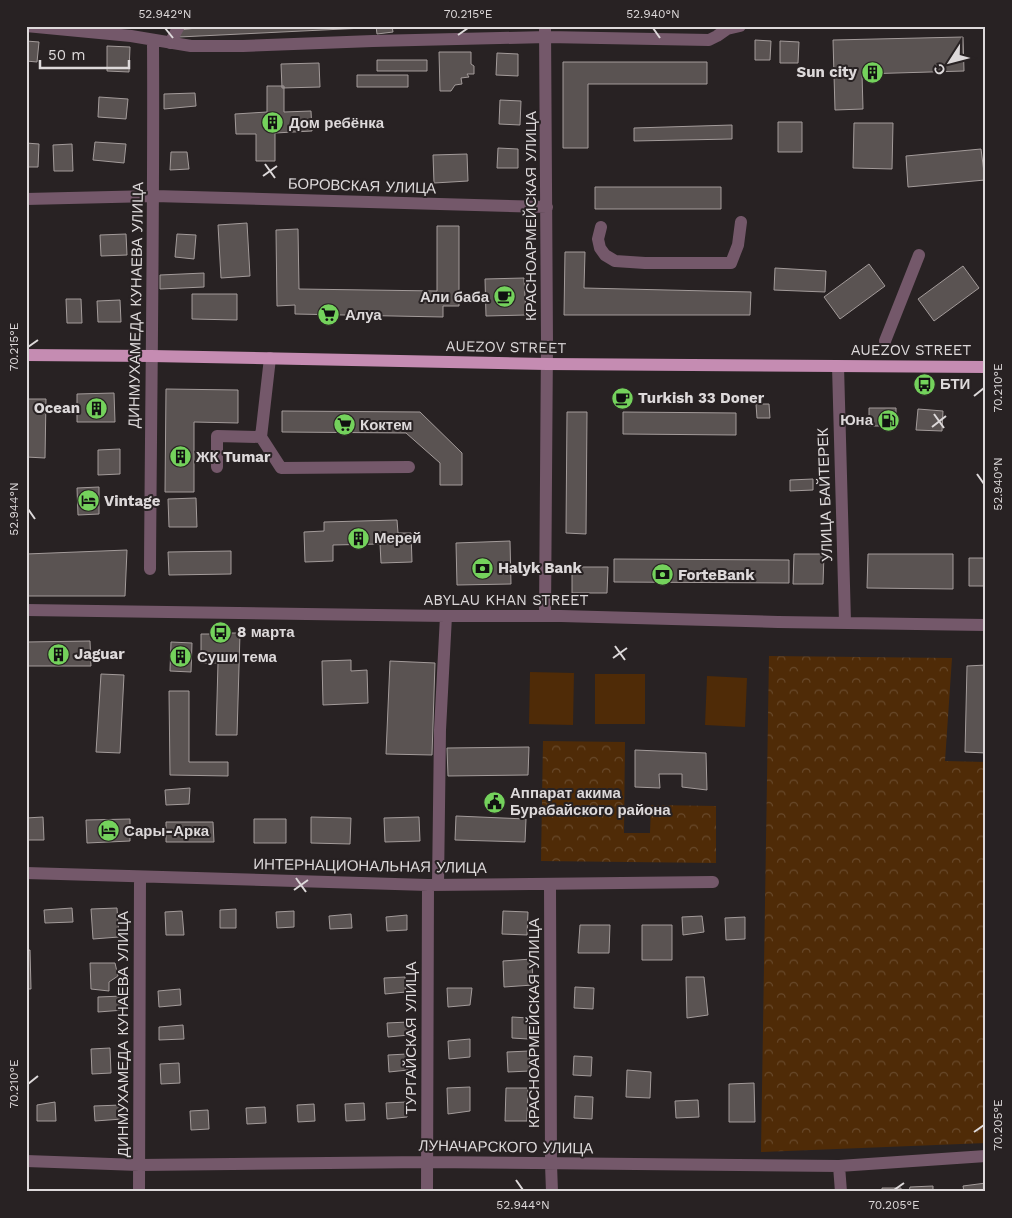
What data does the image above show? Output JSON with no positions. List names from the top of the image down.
{
  "streets": {
    "main road": ["AUEZOV STREET"],
    "street": [
      "БОРОВСКАЯ УЛИЦА",
      "КРАСНОАРМЕЙСКАЯ УЛИЦА",
      "ДИНМУХАМЕДА КУНАЕВА УЛИЦА",
      "УЛИЦА БАЙТЕРЕК",
      "ABYLAU KHAN STREET",
      "ИНТЕРНАЦИОНАЛЬНАЯ УЛИЦА",
      "ТУРГАЙСКАЯ УЛИЦА",
      "ЛУНАЧАРСКОГО УЛИЦА"
    ]
  },
  "crossings": [
    ["БОРОВСКАЯ УЛИЦА", "КРАСНОАРМЕЙСКАЯ УЛИЦА"],
    ["БОРОВСКАЯ УЛИЦА", "ДИНМУХАМЕДА КУНАЕВА УЛИЦА"],
    ["КРАСНОАРМЕЙСКАЯ УЛИЦА", "AUEZOV STREET"],
    ["КРАСНОАРМЕЙСКАЯ УЛИЦА", "ABYLAU KHAN STREET"],
    ["КРАСНОАРМЕЙСКАЯ УЛИЦА", "ИНТЕРНАЦИОНАЛЬНАЯ УЛИЦА"],
    ["КРАСНОАРМЕЙСКАЯ УЛИЦА", "ЛУНАЧАРСКОГО УЛИЦА"],
    ["ДИНМУХАМЕДА КУНАЕВА УЛИЦА", "AUEZOV STREET"],
    ["ДИНМУХАМЕДА КУНАЕВА УЛИЦА", "ИНТЕРНАЦИОНАЛЬНАЯ УЛИЦА"],
    ["ДИНМУХАМЕДА КУНАЕВА УЛИЦА", "ЛУНАЧАРСКОГО УЛИЦА"],
    ["AUEZOV STREET", "УЛИЦА БАЙТЕРЕК"],
    ["УЛИЦА БАЙТЕРЕК", "ABYLAU KHAN STREET"],
    ["ABYLAU KHAN STREET", "ТУРГАЙСКАЯ УЛИЦА"],
    ["ИНТЕРНАЦИОНАЛЬНАЯ УЛИЦА", "ТУРГАЙСКАЯ УЛИЦА"],
    ["ТУРГАЙСКАЯ УЛИЦА", "ЛУНАЧАРСКОГО УЛИЦА"]
  ],
  "places": {
    "building": [
      "Sun city",
      "Дом ребёнка",
      "Ocean",
      "ЖК Tumar",
      "Мерей",
      "Jaguar",
      "Суши тема"
    ],
    "cafe": ["Али баба", "Turkish 33 Doner"],
    "supermarket": ["Алуа", "Коктем"],
    "bus stop": ["БТИ", "8 марта"],
    "fuel station": ["Юна"],
    "hotel": ["Vintage", "Сары-Арка"],
    "bank": ["Halyk Bank", "ForteBank"],
    "public building": ["Аппарат акима Бурабайского района"]
  },
  "scale_bar": "50 m",
  "north": "bottom left",
  "coordinates": [
    "52.942°N",
    "70.215°E",
    "52.940°N",
    "70.210°E",
    "52.944°N",
    "70.205°E"
  ]
}
